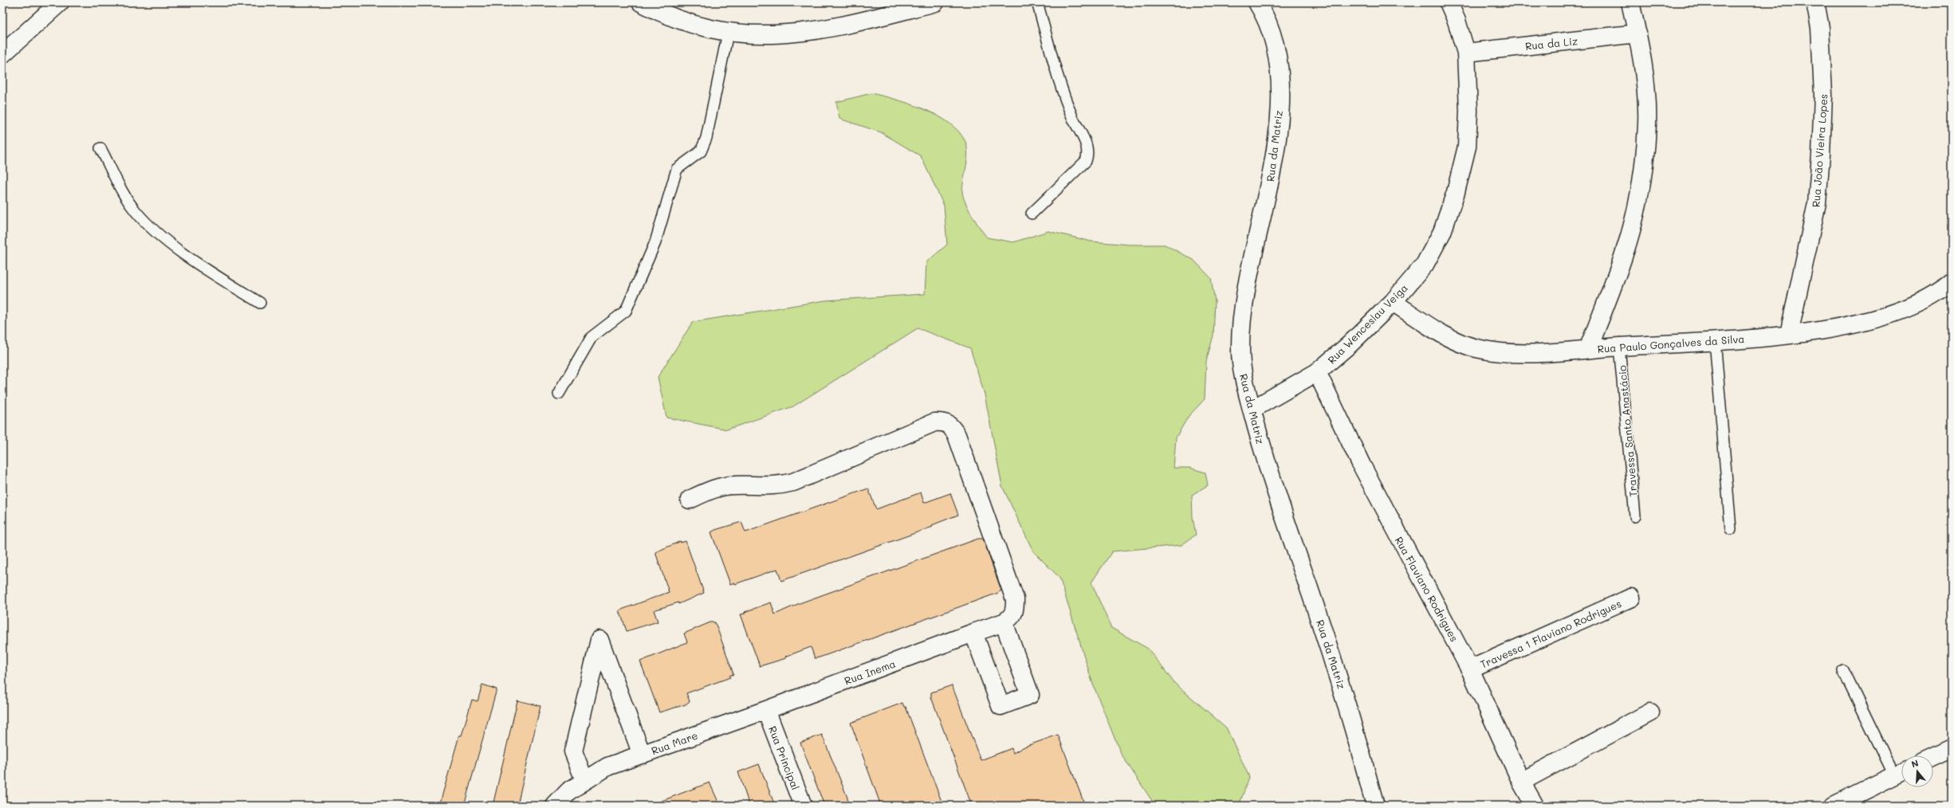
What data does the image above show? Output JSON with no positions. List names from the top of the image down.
{
  "streets": {
    "street": [
      "Rua da Liz",
      "Rua da Matriz",
      "Rua João Vieira Lopes",
      "Rua Wenceslau Veiga",
      "Rua Paulo Gonçalves da Silva",
      "Rua Flaviano Rodrigues",
      "Travessa 1 Flaviano Rodrigues",
      "Rua Inema",
      "Rua Mare",
      "Rua Principal"
    ],
    "lane": ["Travessa Santo Anastácio"]
  },
  "crossings": [
    ["Rua da Liz", "Rua Wenceslau Veiga"],
    ["Rua da Matriz", "Rua Wenceslau Veiga"],
    ["Rua João Vieira Lopes", "Rua Paulo Gonçalves da Silva"],
    ["Rua Wenceslau Veiga", "Rua Paulo Gonçalves da Silva"],
    ["Rua Wenceslau Veiga", "Rua Flaviano Rodrigues"],
    ["Rua Paulo Gonçalves da Silva", "Travessa Santo Anastácio"],
    ["Rua Flaviano Rodrigues", "Travessa 1 Flaviano Rodrigues"],
    ["Rua Inema", "Rua Mare"],
    ["Rua Inema", "Rua Principal"],
    ["Rua Mare", "Rua Principal"]
  ],
  "north": "top"
}
